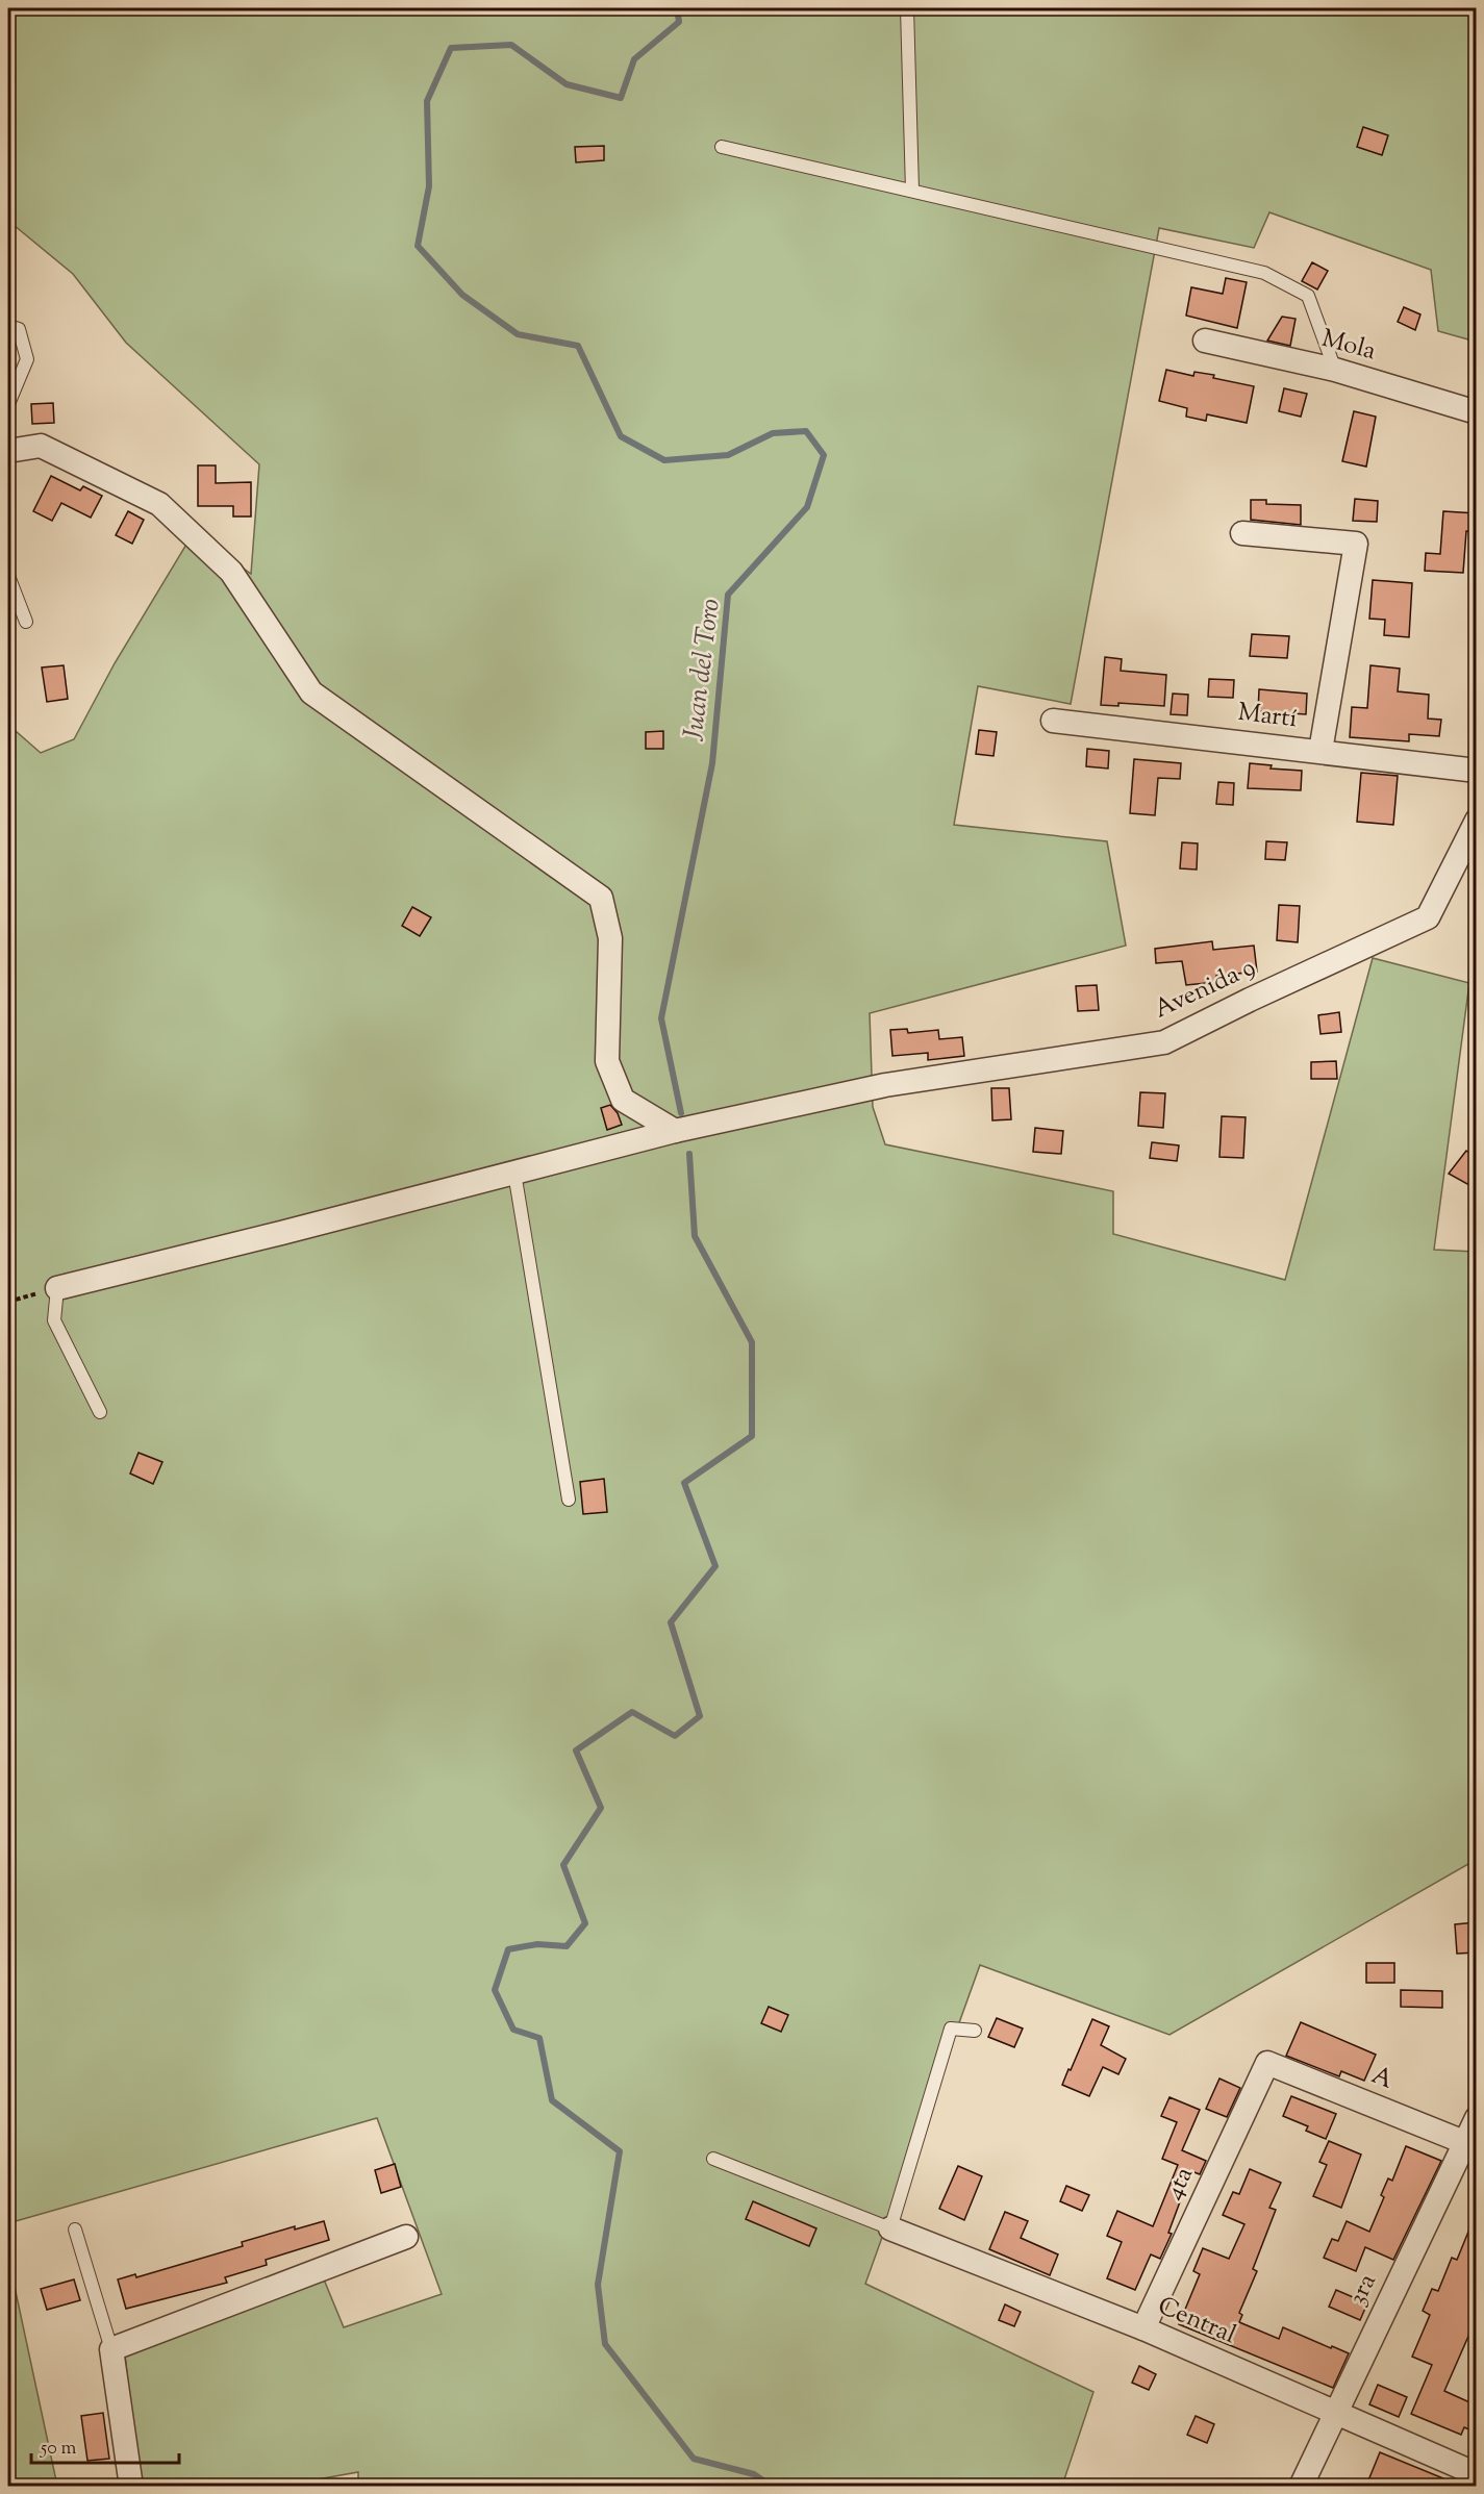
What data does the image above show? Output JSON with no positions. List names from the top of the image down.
{
  "streets": {
    "street": [
      "Mola",
      "Martí",
      "Avenida 9",
      "A",
      "4ta",
      "3ra",
      "Central"
    ]
  },
  "crossings": [
    ["A", "4ta"],
    ["A", "3ra"],
    ["4ta", "Central"],
    ["3ra", "Central"]
  ],
  "water": ["Juan del Toro"],
  "scale_bar": "50 m"
}
